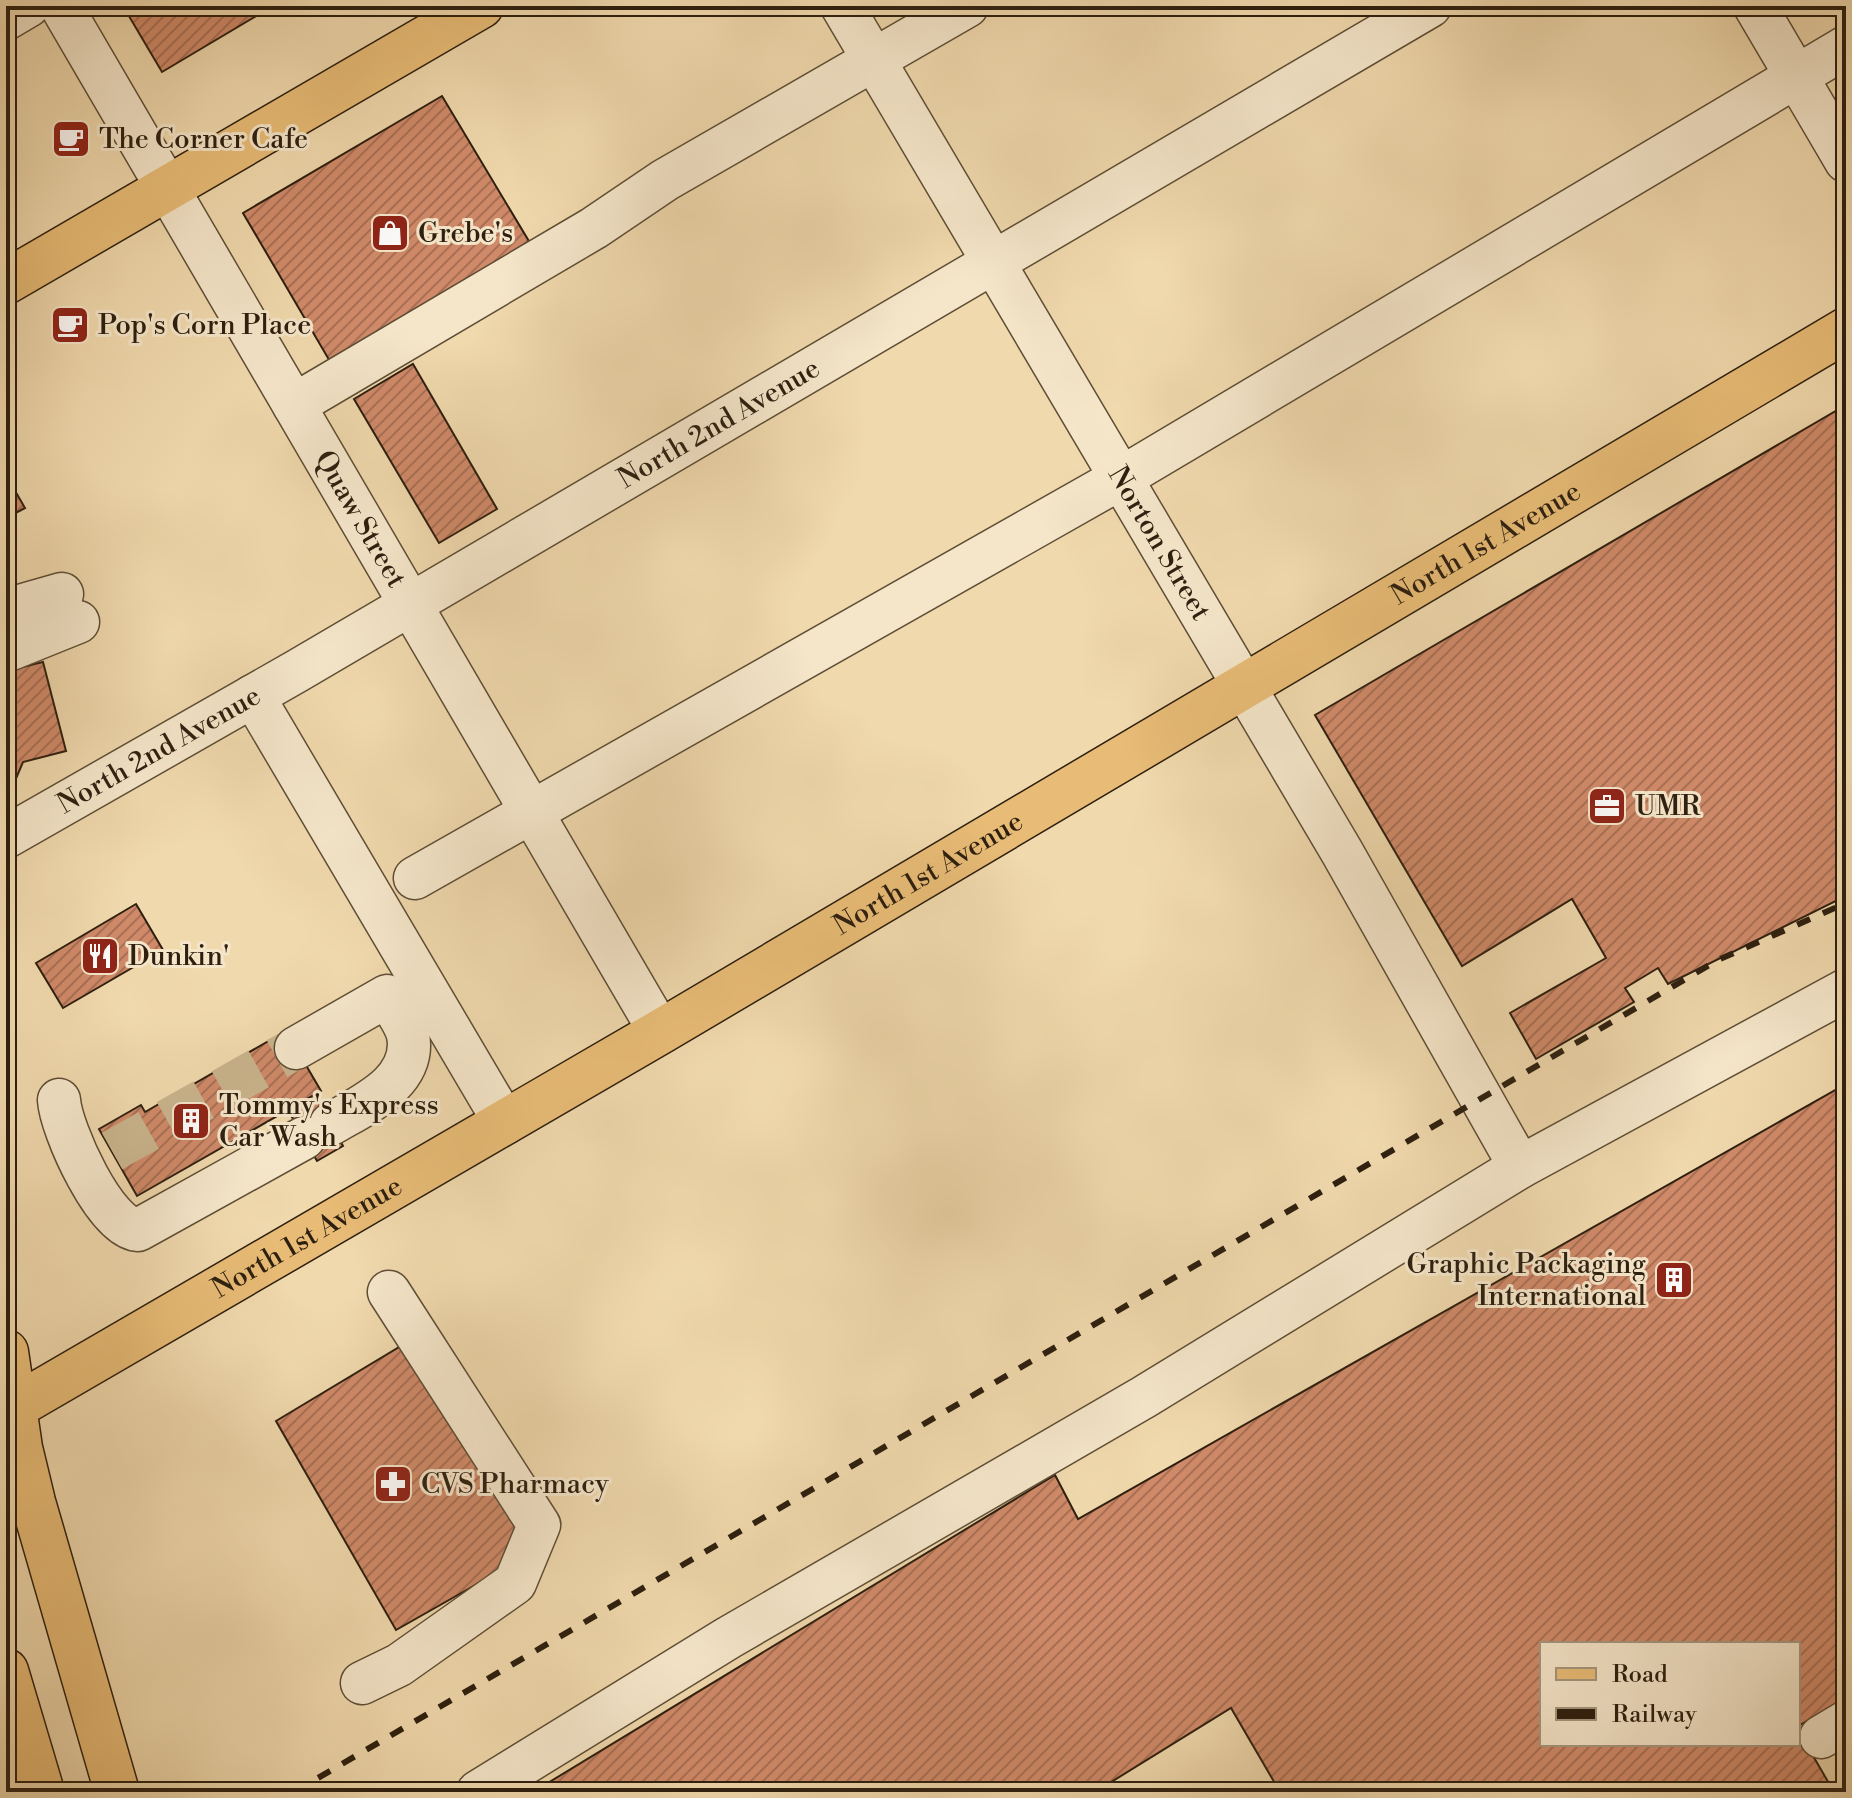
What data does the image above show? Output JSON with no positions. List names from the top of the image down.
{
  "streets": {
    "main road": ["North 1st Avenue"],
    "street": ["North 2nd Avenue", "Quaw Street", "Norton Street"]
  },
  "crossings": [
    ["North 2nd Avenue", "Quaw Street"],
    ["North 2nd Avenue", "Norton Street"],
    ["Quaw Street", "North 1st Avenue"],
    ["Norton Street", "North 1st Avenue"]
  ],
  "places": {
    "cafe": ["The Corner Cafe", "Pop's Corn Place"],
    "shop": ["Grebe's"],
    "office": ["UMR"],
    "restaurant": ["Dunkin'"],
    "building": ["Tommy's Express Car Wash", "Graphic Packaging International"],
    "pharmacy": ["CVS Pharmacy"]
  },
  "legend": ["Road", "Railway"]
}
